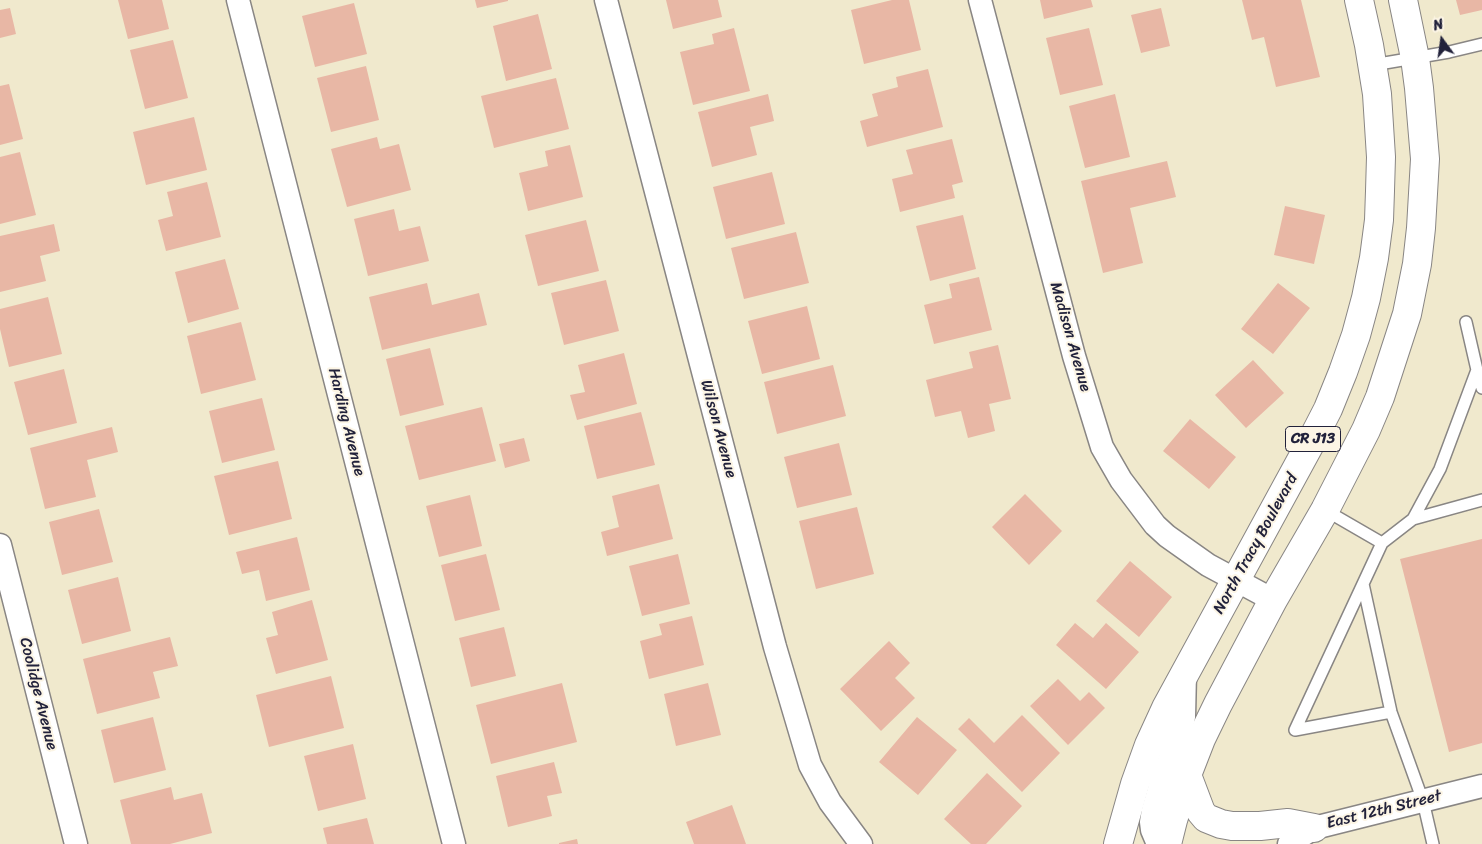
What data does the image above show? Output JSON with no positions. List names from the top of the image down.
{
  "streets": {
    "main road": ["CR J13", "North Tracy Boulevard"],
    "street": [
      "Madison Avenue",
      "Harding Avenue",
      "Wilson Avenue",
      "Coolidge Avenue",
      "East 12th Street"
    ]
  },
  "crossings": [
    ["Madison Avenue", "CR J13"],
    ["Madison Avenue", "North Tracy Boulevard"]
  ],
  "north": "top"
}
